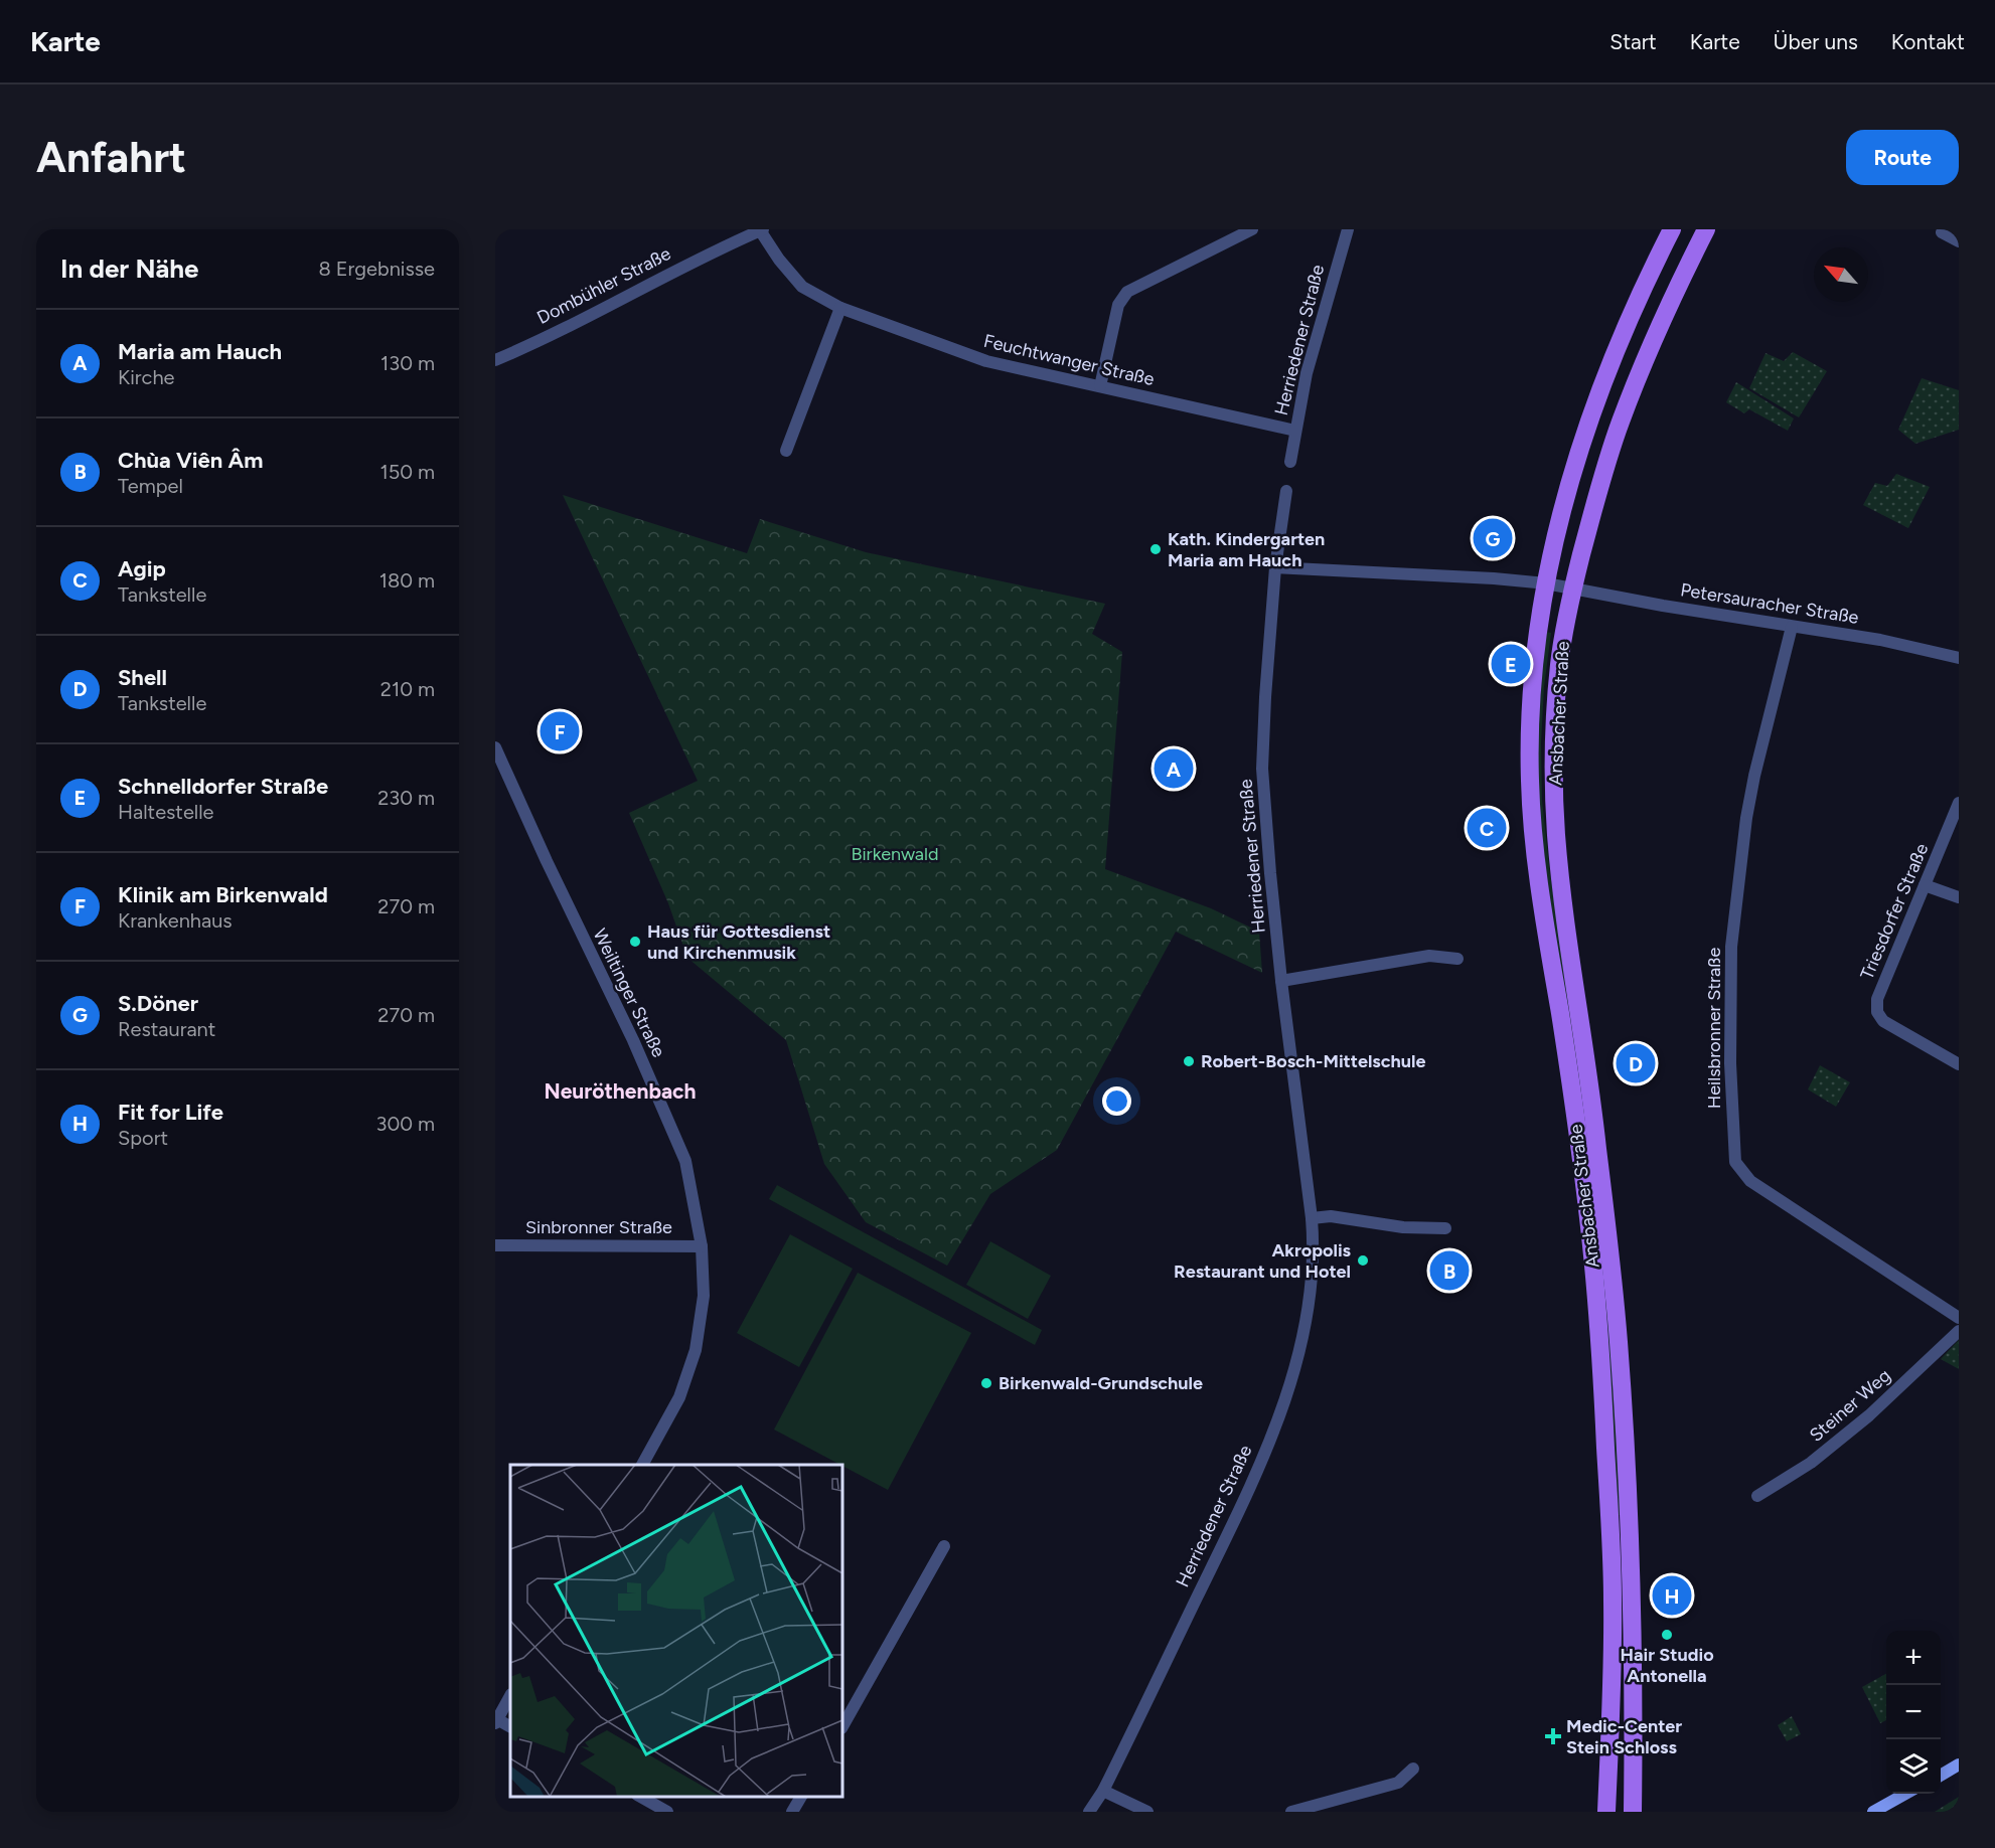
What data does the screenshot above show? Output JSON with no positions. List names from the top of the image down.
{
  "streets": {
    "main road": ["Ansbacher Straße"],
    "street": [
      "Dombühler Straße",
      "Herriedener Straße",
      "Feuchtwanger Straße",
      "Petersauracher Straße",
      "Triesdorfer Straße",
      "Weiltinger Straße",
      "Heilsbronner Straße",
      "Sinbronner Straße",
      "Steiner Weg"
    ]
  },
  "crossings": [
    ["Dombühler Straße", "Feuchtwanger Straße"],
    ["Herriedener Straße", "Feuchtwanger Straße"],
    ["Petersauracher Straße", "Ansbacher Straße"],
    ["Petersauracher Straße", "Heilsbronner Straße"],
    ["Weiltinger Straße", "Sinbronner Straße"]
  ],
  "districts": ["Neuröthenbach"],
  "parks": ["Birkenwald"],
  "places": {
    "other": [
      "Kath. Kindergarten Maria am Hauch",
      "Haus für Gottesdienst und Kirchenmusik",
      "Robert-Bosch-Mittelschule",
      "Akropolis Restaurant und Hotel",
      "Birkenwald-Grundschule",
      "Hair Studio Antonella"
    ],
    "health": ["Medic-Center Stein Schloss"]
  },
  "north": "top left",
  "page": {
    "header": "Karte",
    "nav": [
      "Start",
      "Karte",
      "Über uns",
      "Kontakt"
    ],
    "buttons": "Route",
    "title": "Anfahrt",
    "heading": ["In der Nähe", "8 Ergebnisse"],
    "list": [
      {
        "mark": "A",
        "name": "Maria am Hauch",
        "note": "Kirche",
        "value": "130 m"
      },
      {
        "mark": "B",
        "name": "Chùa Viên Âm",
        "note": "Tempel",
        "value": "150 m"
      },
      {
        "mark": "C",
        "name": "Agip",
        "note": "Tankstelle",
        "value": "180 m"
      },
      {
        "mark": "D",
        "name": "Shell",
        "note": "Tankstelle",
        "value": "210 m"
      },
      {
        "mark": "E",
        "name": "Schnelldorfer Straße",
        "note": "Haltestelle",
        "value": "230 m"
      },
      {
        "mark": "F",
        "name": "Klinik am Birkenwald",
        "note": "Krankenhaus",
        "value": "270 m"
      },
      {
        "mark": "G",
        "name": "S.Döner",
        "note": "Restaurant",
        "value": "270 m"
      },
      {
        "mark": "H",
        "name": "Fit for Life",
        "note": "Sport",
        "value": "300 m"
      }
    ],
    "pins": [
      "G",
      "E",
      "F",
      "A",
      "C",
      "D",
      "B",
      "H"
    ],
    "map_buttons": ["+", "−"]
  }
}
